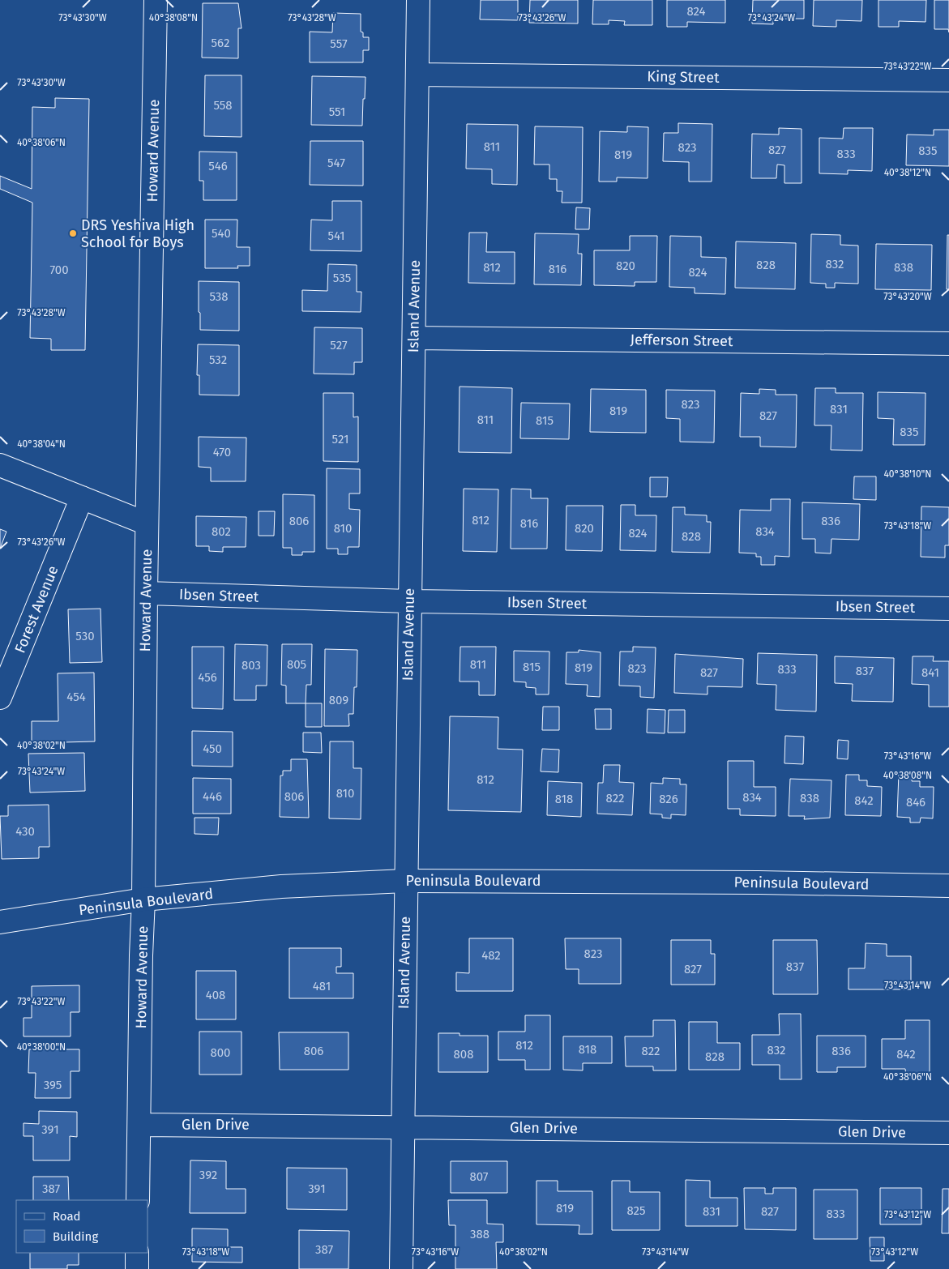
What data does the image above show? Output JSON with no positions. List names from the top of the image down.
{
  "streets": {
    "street": [
      "King Street",
      "Howard Avenue",
      "Island Avenue",
      "Jefferson Street",
      "Ibsen Street",
      "Forest Avenue",
      "Peninsula Boulevard",
      "Glen Drive"
    ]
  },
  "crossings": [
    ["King Street", "Island Avenue"],
    ["Howard Avenue", "Ibsen Street"],
    ["Howard Avenue", "Peninsula Boulevard"],
    ["Howard Avenue", "Glen Drive"],
    ["Island Avenue", "Jefferson Street"],
    ["Island Avenue", "Ibsen Street"],
    ["Island Avenue", "Peninsula Boulevard"],
    ["Island Avenue", "Glen Drive"]
  ],
  "places": ["DRS Yeshiva High School for Boys"],
  "house_numbers": [
    "824",
    "562",
    "557",
    "558",
    "551",
    "811",
    "823",
    "827",
    "835",
    "833",
    "819",
    "547",
    "546",
    "540",
    "541",
    "832",
    "828",
    "820",
    "812",
    "838",
    "816",
    "700",
    "824",
    "535",
    "538",
    "527",
    "532",
    "823",
    "831",
    "819",
    "827",
    "811",
    "815",
    "835",
    "521",
    "470",
    "812",
    "806",
    "836",
    "816",
    "810",
    "820",
    "802",
    "834",
    "824",
    "828",
    "530",
    "805",
    "811",
    "803",
    "815",
    "819",
    "823",
    "833",
    "837",
    "827",
    "841",
    "456",
    "454",
    "809",
    "450",
    "812",
    "810",
    "446",
    "806",
    "834",
    "822",
    "838",
    "818",
    "826",
    "842",
    "846",
    "430",
    "823",
    "482",
    "837",
    "827",
    "481",
    "408",
    "812",
    "818",
    "832",
    "806",
    "822",
    "836",
    "800",
    "808",
    "842",
    "828",
    "395",
    "391",
    "392",
    "807",
    "387",
    "391",
    "819",
    "825",
    "831",
    "827",
    "833",
    "388",
    "387"
  ],
  "legend": ["Road", "Building"],
  "coordinates": [
    "73°43'30\"W",
    "40°38'08\"N",
    "73°43'28\"W",
    "73°43'26\"W",
    "73°43'24\"W",
    "73°43'22\"W",
    "40°38'06\"N",
    "40°38'12\"N",
    "73°43'20\"W",
    "40°38'04\"N",
    "40°38'10\"N",
    "73°43'18\"W",
    "40°38'02\"N",
    "73°43'16\"W",
    "73°43'14\"W",
    "40°38'00\"N",
    "73°43'12\"W"
  ]
}
